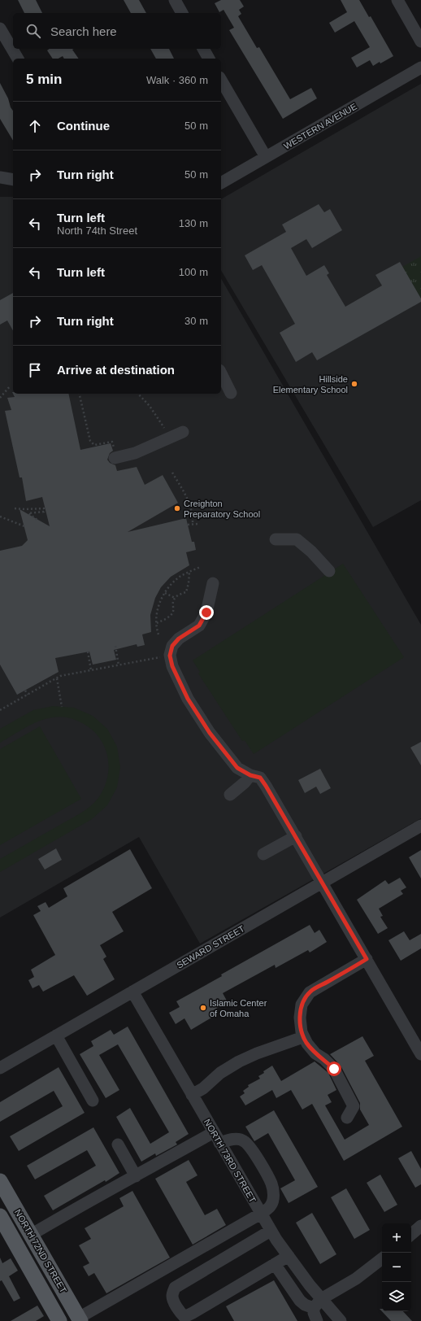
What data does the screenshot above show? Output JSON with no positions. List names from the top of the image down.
{
  "streets": {
    "main road": ["NORTH 72ND STREET"],
    "street": ["WESTERN AVENUE", "SEWARD STREET", "NORTH 73RD STREET"]
  },
  "crossings": [
    ["SEWARD STREET", "NORTH 73RD STREET"]
  ],
  "places": ["Hillside Elementary School", "Creighton Preparatory School", "Islamic Center of Omaha"],
  "page": {
    "search": "Search here",
    "heading": ["5 min", "Walk · 360 m"],
    "list": [
      ["Continue", "50 m"],
      ["Turn right", "50 m"],
      ["Turn left", "North 74th Street", "130 m"],
      ["Turn left", "100 m"],
      ["Turn right", "30 m"],
      "Arrive at destination"
    ],
    "map_buttons": ["+", "−"]
  }
}
